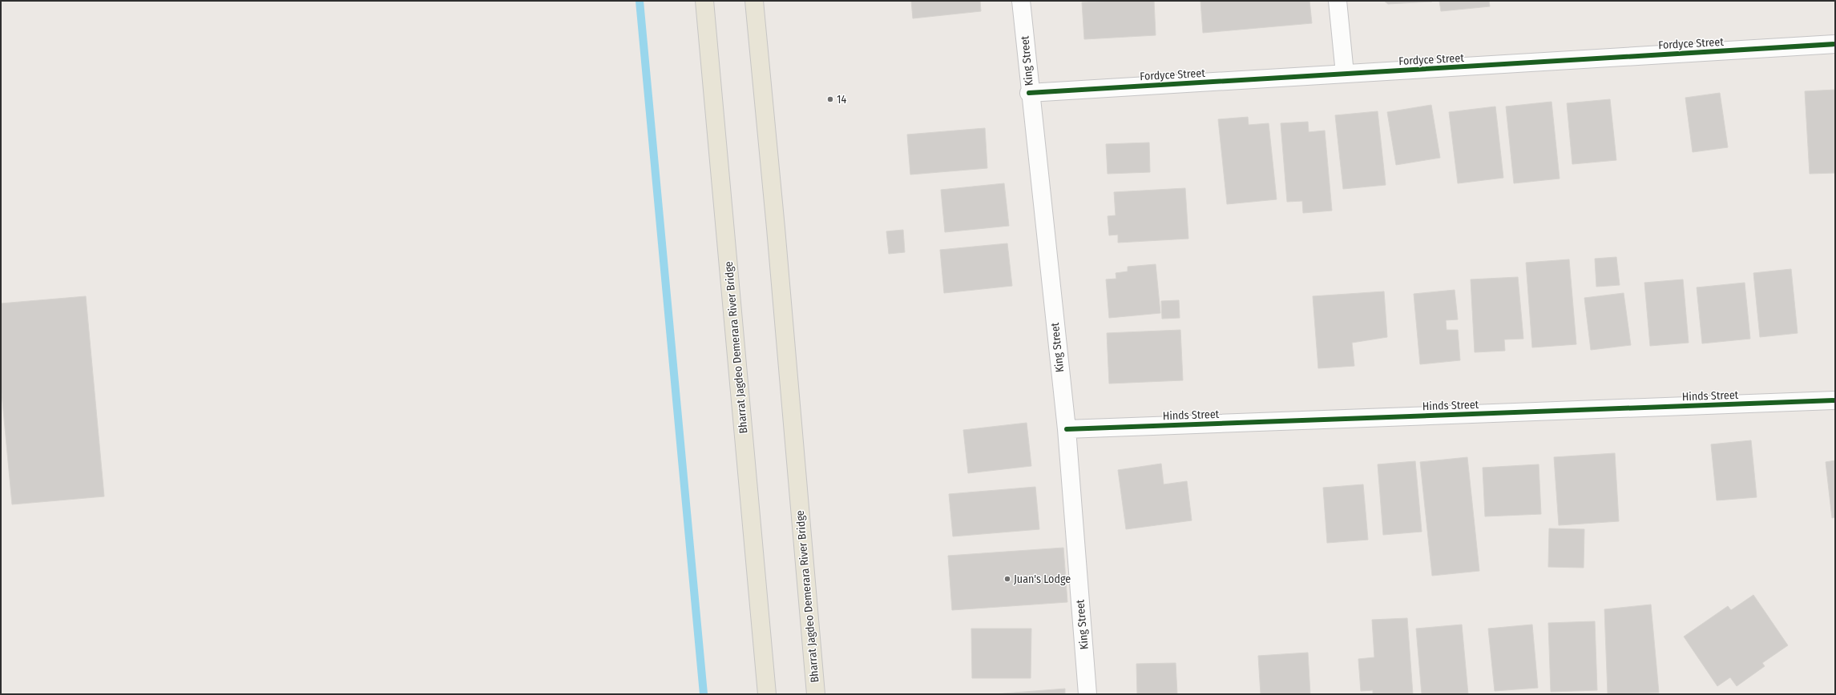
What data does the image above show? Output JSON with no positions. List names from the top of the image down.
{
  "streets": {
    "main road": ["Bharrat Jagdeo Demerara River Bridge"],
    "street": ["Fordyce Street", "King Street", "Hinds Street"]
  },
  "crossings": [
    ["Fordyce Street", "King Street"],
    ["King Street", "Hinds Street"]
  ],
  "places": ["14", "Juan's Lodge"]
}
